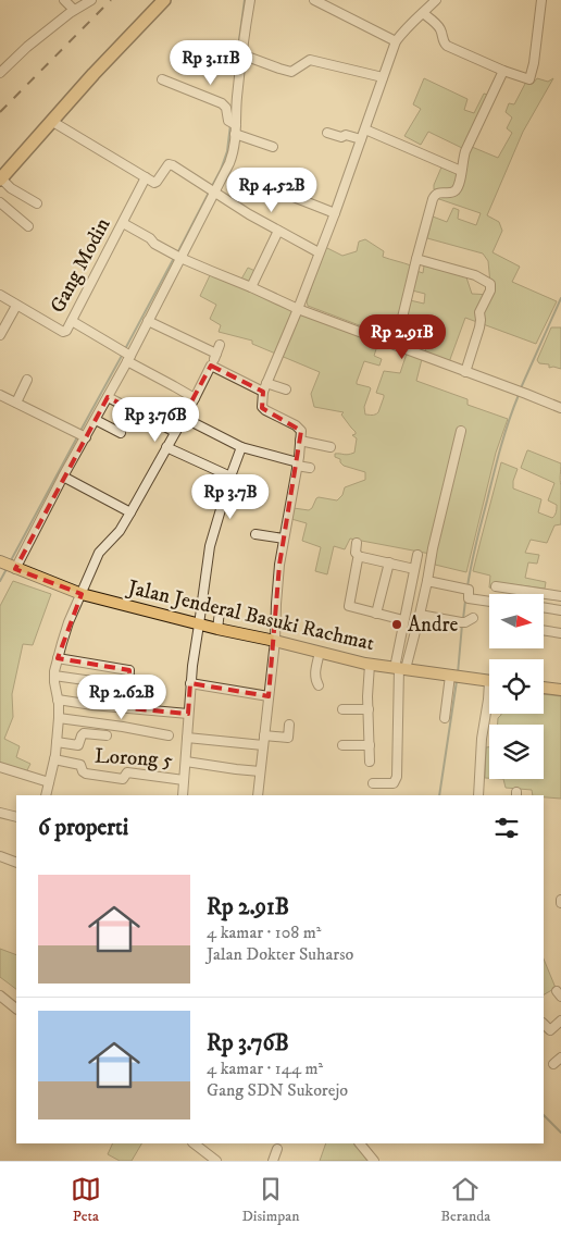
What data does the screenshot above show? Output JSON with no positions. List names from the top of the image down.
{
  "streets": {
    "main road": ["Jalan Jenderal Basuki Rachmat"],
    "street": ["Gang Modin", "Lorong 5"]
  },
  "places": ["Andre"],
  "north": "right",
  "page": {
    "price": [
      "Rp 3.11B",
      "Rp 4.52B",
      "Rp 2.91B",
      "Rp 3.76B",
      "Rp 3.7B",
      "Rp 2.62B"
    ],
    "heading": "6 properti",
    "list": [
      {
        "name": "Rp 2.91B",
        "note": "4 kamar · 108 m² · Jalan Dokter Suharso"
      },
      {
        "name": "Rp 3.76B",
        "note": "4 kamar · 144 m² · Gang SDN Sukorejo"
      }
    ],
    "tabs": ["Peta", "Disimpan", "Beranda"]
  }
}
